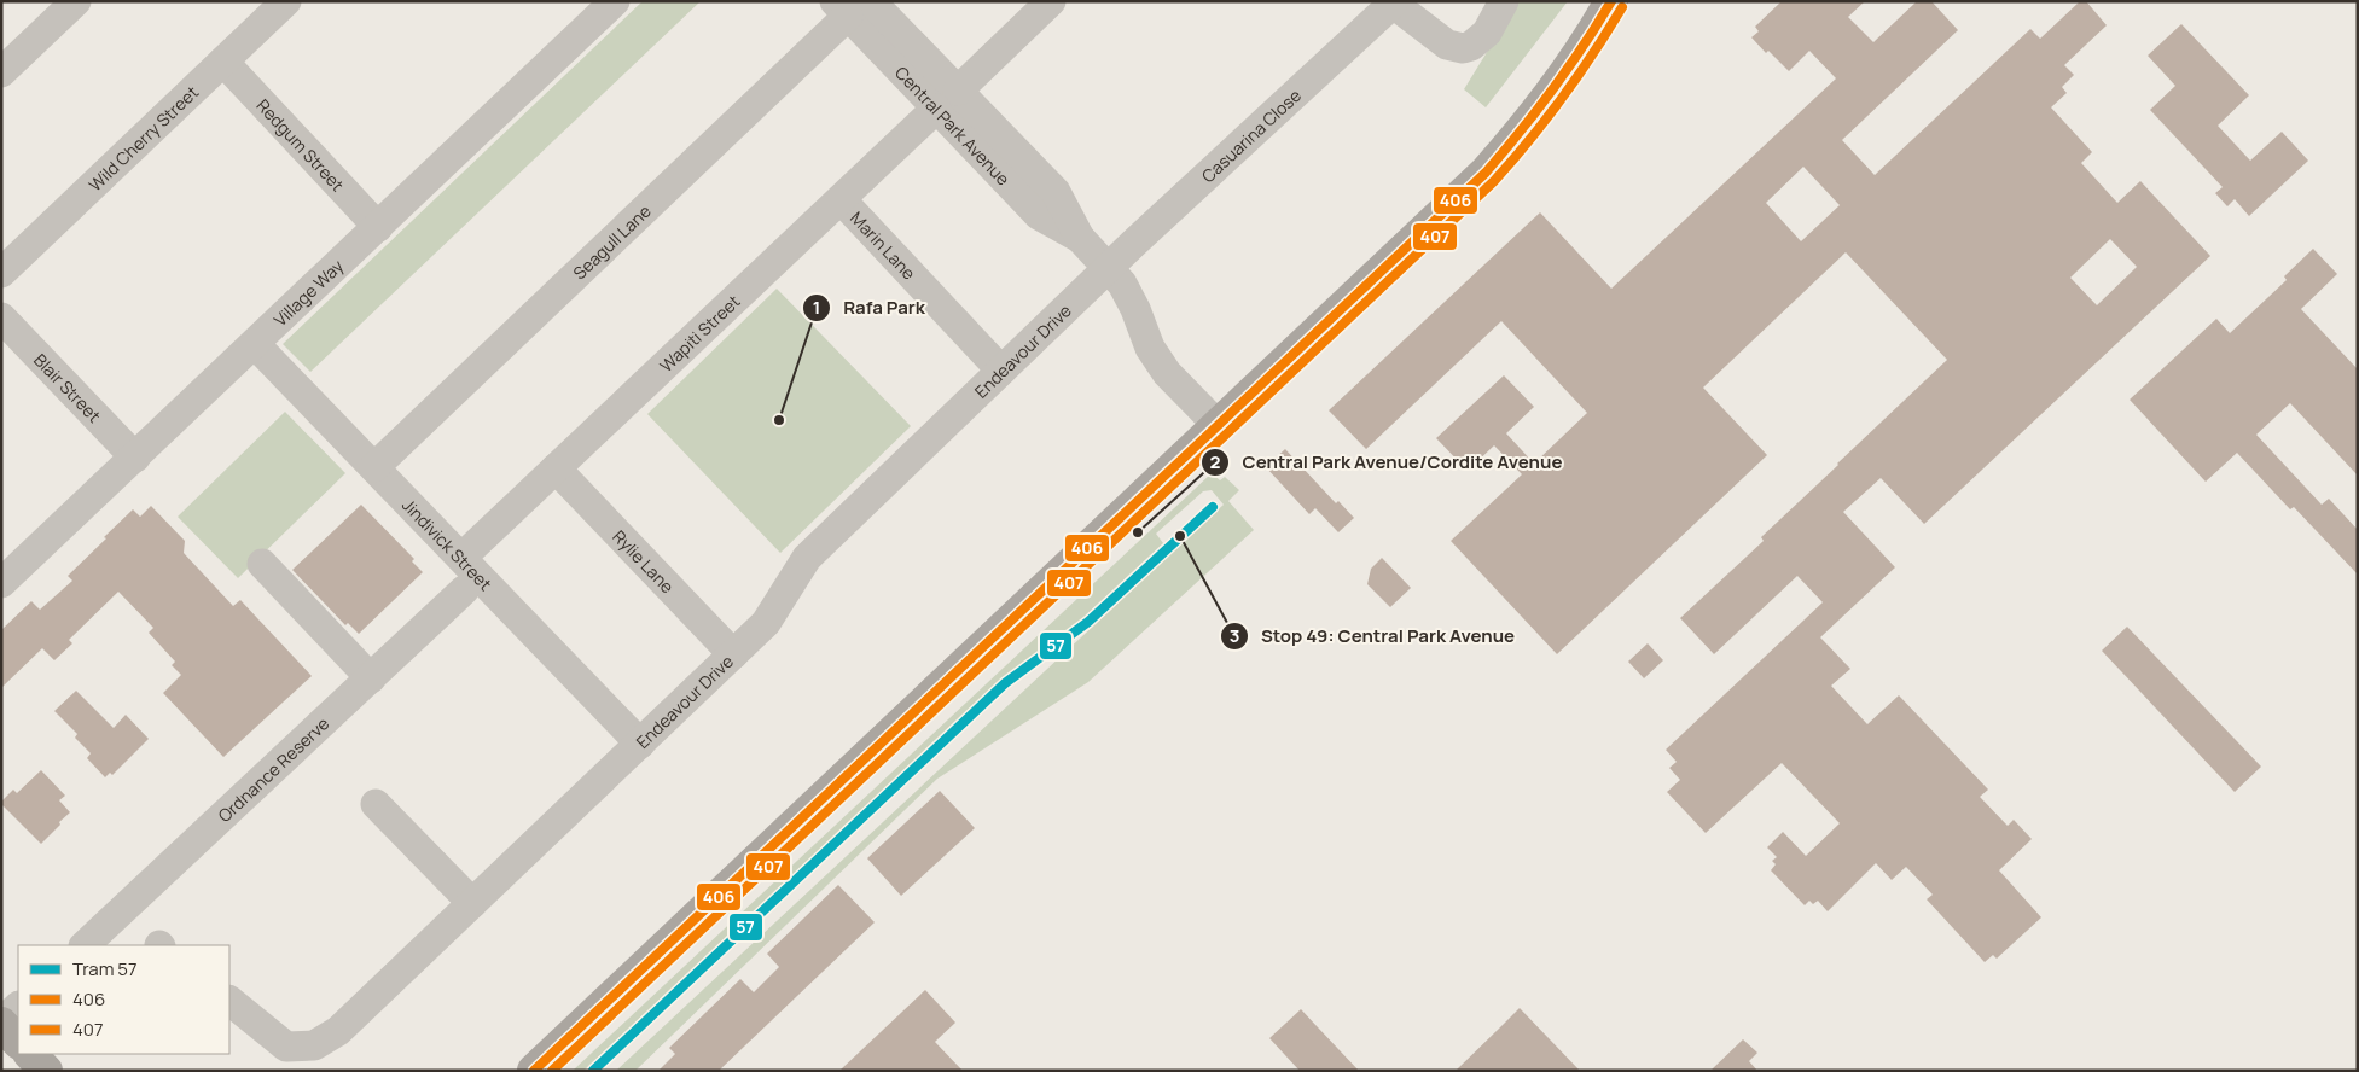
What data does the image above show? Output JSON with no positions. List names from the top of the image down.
{
  "streets": {
    "street": [
      "Central Park Avenue",
      "Wild Cherry Street",
      "Casuarina Close",
      "Redgum Street",
      "Seagull Lane",
      "Marin Lane",
      "Village Way",
      "Wapiti Street",
      "Endeavour Drive",
      "Blair Street",
      "Jindivick Street",
      "Rylie Lane",
      "Ordnance Reserve"
    ]
  },
  "crossings": [
    ["Central Park Avenue", "Casuarina Close"],
    ["Central Park Avenue", "Seagull Lane"],
    ["Central Park Avenue", "Wapiti Street"],
    ["Central Park Avenue", "Endeavour Drive"],
    ["Wild Cherry Street", "Redgum Street"],
    ["Casuarina Close", "Endeavour Drive"],
    ["Redgum Street", "Village Way"],
    ["Seagull Lane", "Jindivick Street"],
    ["Marin Lane", "Wapiti Street"],
    ["Marin Lane", "Endeavour Drive"],
    ["Village Way", "Blair Street"],
    ["Village Way", "Jindivick Street"],
    ["Wapiti Street", "Jindivick Street"],
    ["Wapiti Street", "Rylie Lane"],
    ["Endeavour Drive", "Jindivick Street"],
    ["Endeavour Drive", "Rylie Lane"]
  ],
  "places": ["Rafa Park", "Central Park Avenue/Cordite Avenue", "Stop 49: Central Park Avenue"],
  "lines": ["transit line 406", "transit line 407", "tram line 57"],
  "legend": ["Tram 57", "406", "407"]
}
